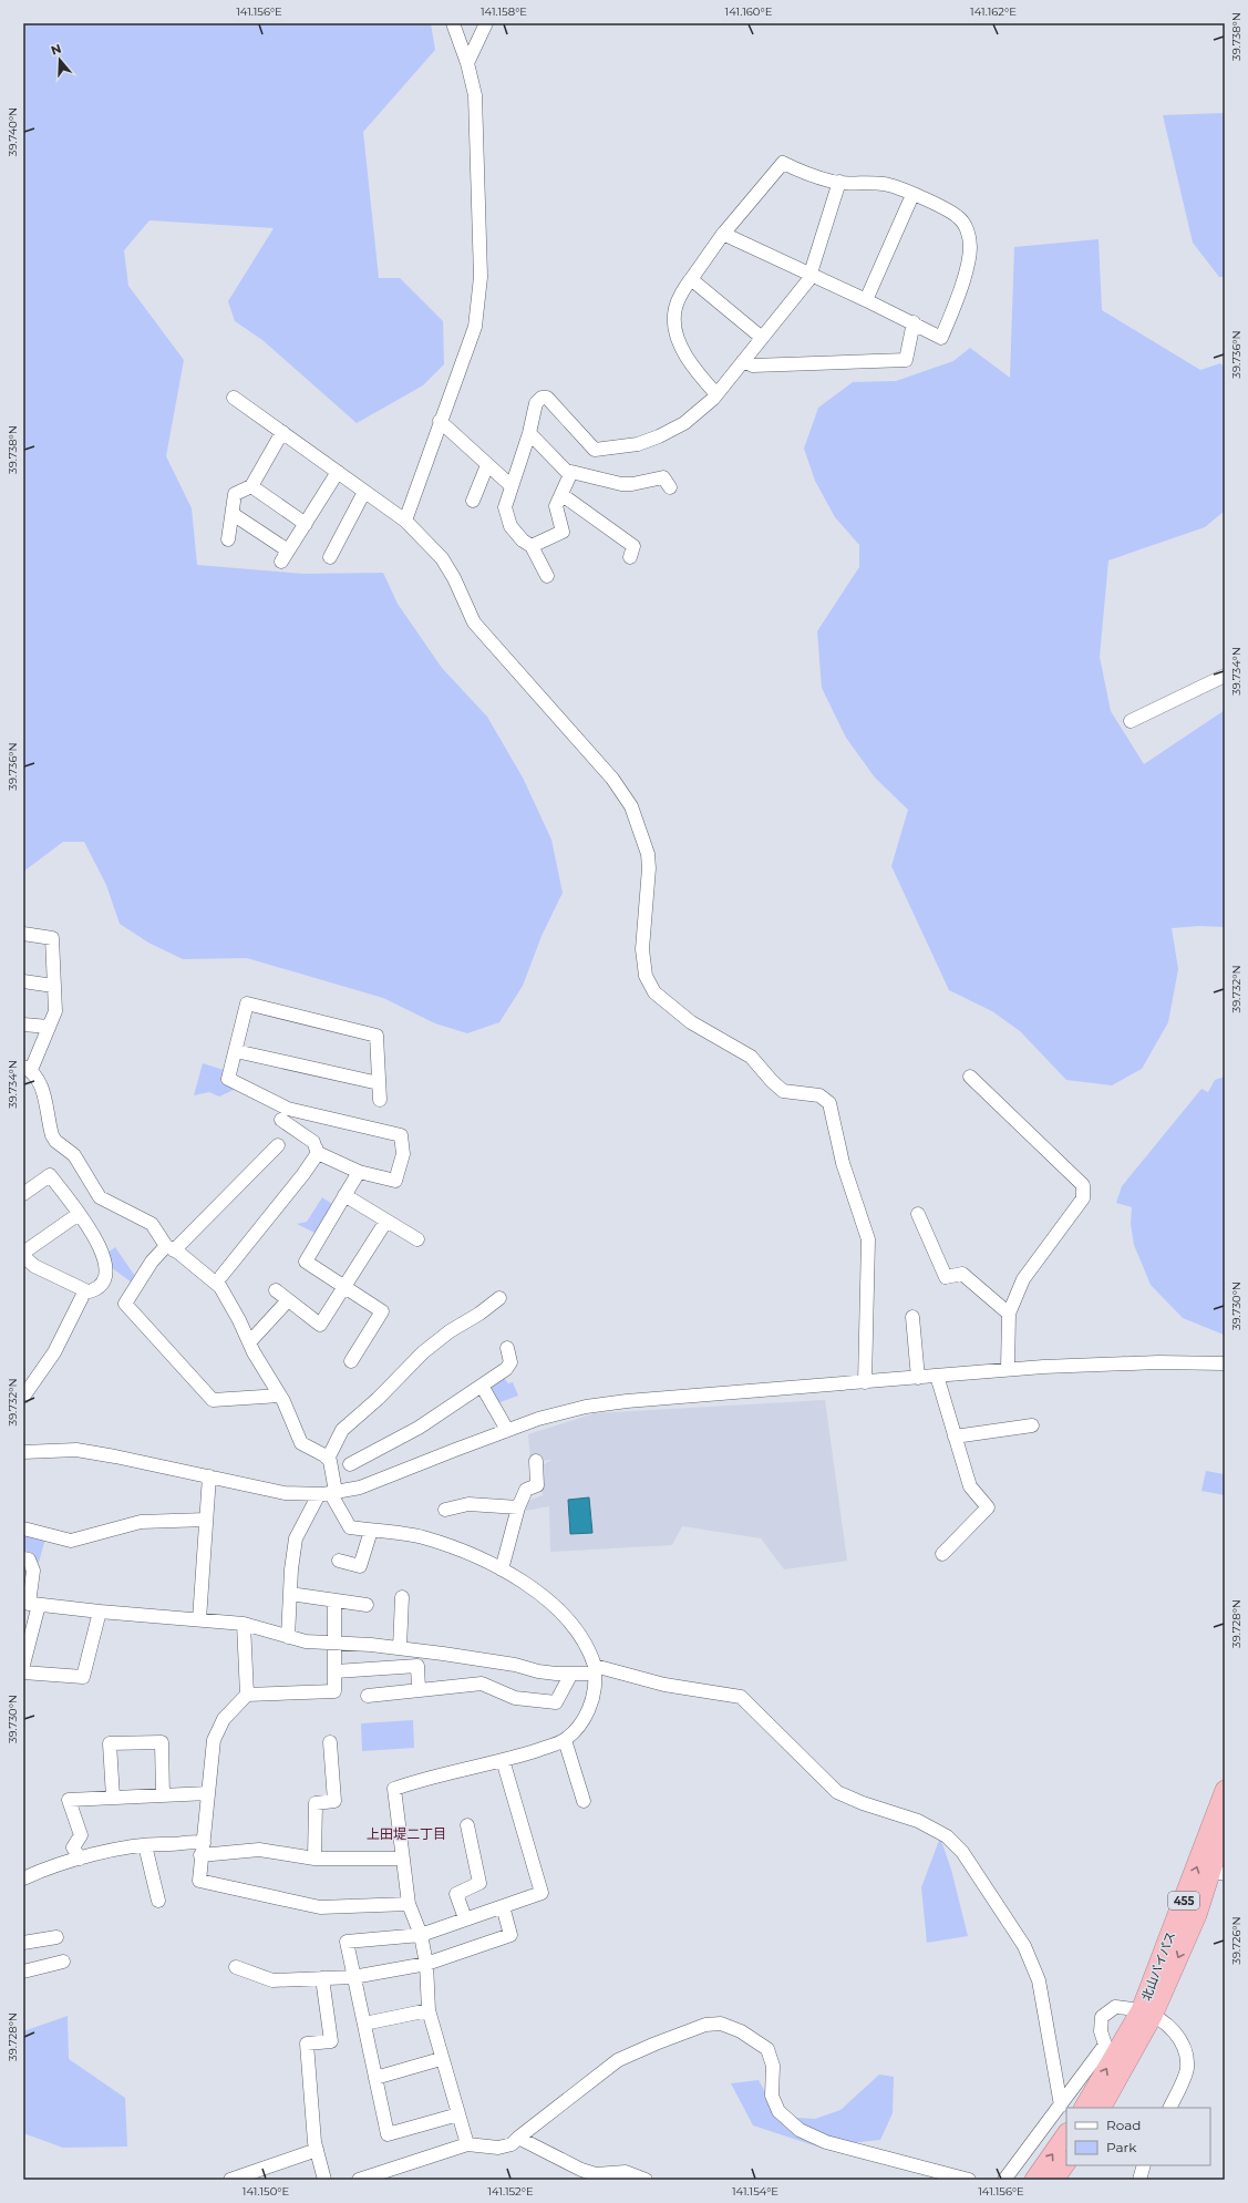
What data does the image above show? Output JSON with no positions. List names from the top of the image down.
{
  "streets": {
    "highway": ["455", "北山バイパス"]
  },
  "districts": ["上田堤二丁目"],
  "legend": ["Road", "Park"],
  "north": "top",
  "coordinates": [
    "141.156°E",
    "141.158°E",
    "141.160°E",
    "141.162°E",
    "39.738°N",
    "39.740°N",
    "39.736°N",
    "39.734°N",
    "39.732°N",
    "39.730°N",
    "39.728°N",
    "39.726°N",
    "141.150°E",
    "141.152°E",
    "141.154°E"
  ]
}
